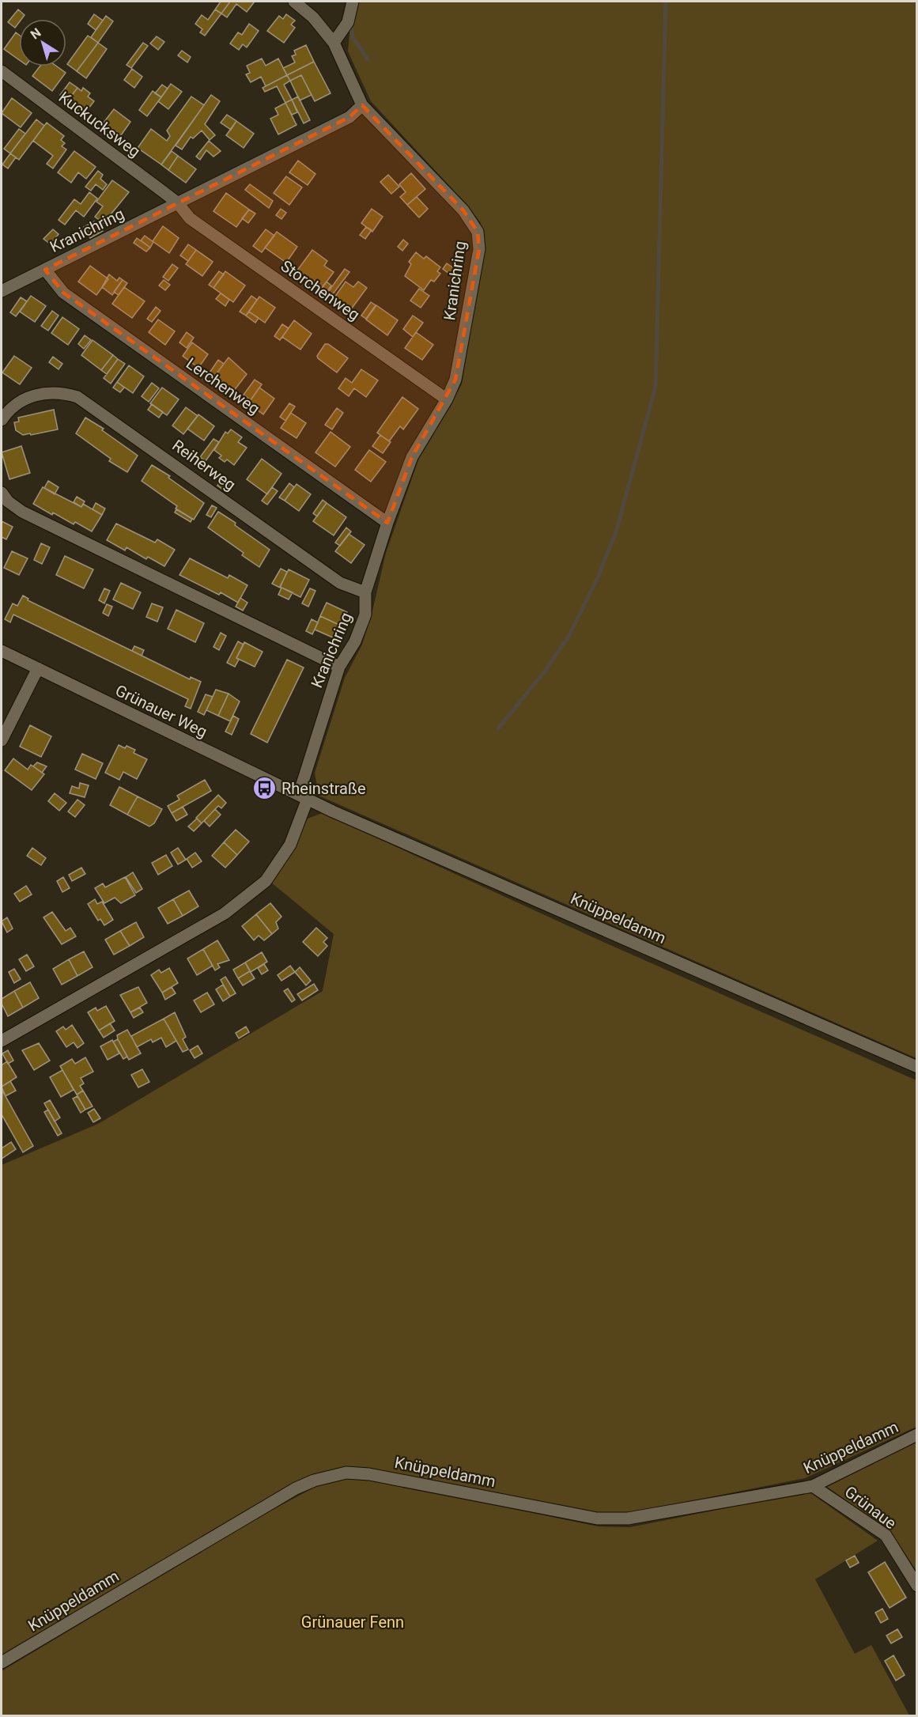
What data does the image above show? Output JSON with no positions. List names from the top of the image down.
{
  "streets": {
    "street": [
      "Kuckucksweg",
      "Kranichring",
      "Storchenweg",
      "Lerchenweg",
      "Reiherweg",
      "Grünauer Weg",
      "Knüppeldamm",
      "Grünaue"
    ]
  },
  "crossings": [
    ["Kuckucksweg", "Kranichring"],
    ["Kuckucksweg", "Storchenweg"],
    ["Kranichring", "Storchenweg"],
    ["Kranichring", "Lerchenweg"],
    ["Kranichring", "Reiherweg"],
    ["Kranichring", "Grünauer Weg"],
    ["Kranichring", "Knüppeldamm"],
    ["Grünauer Weg", "Knüppeldamm"],
    ["Knüppeldamm", "Grünaue"]
  ],
  "parks": ["Grünauer Fenn"],
  "places": {
    "bus stop": ["Rheinstraße"]
  },
  "north": "top left"
}
